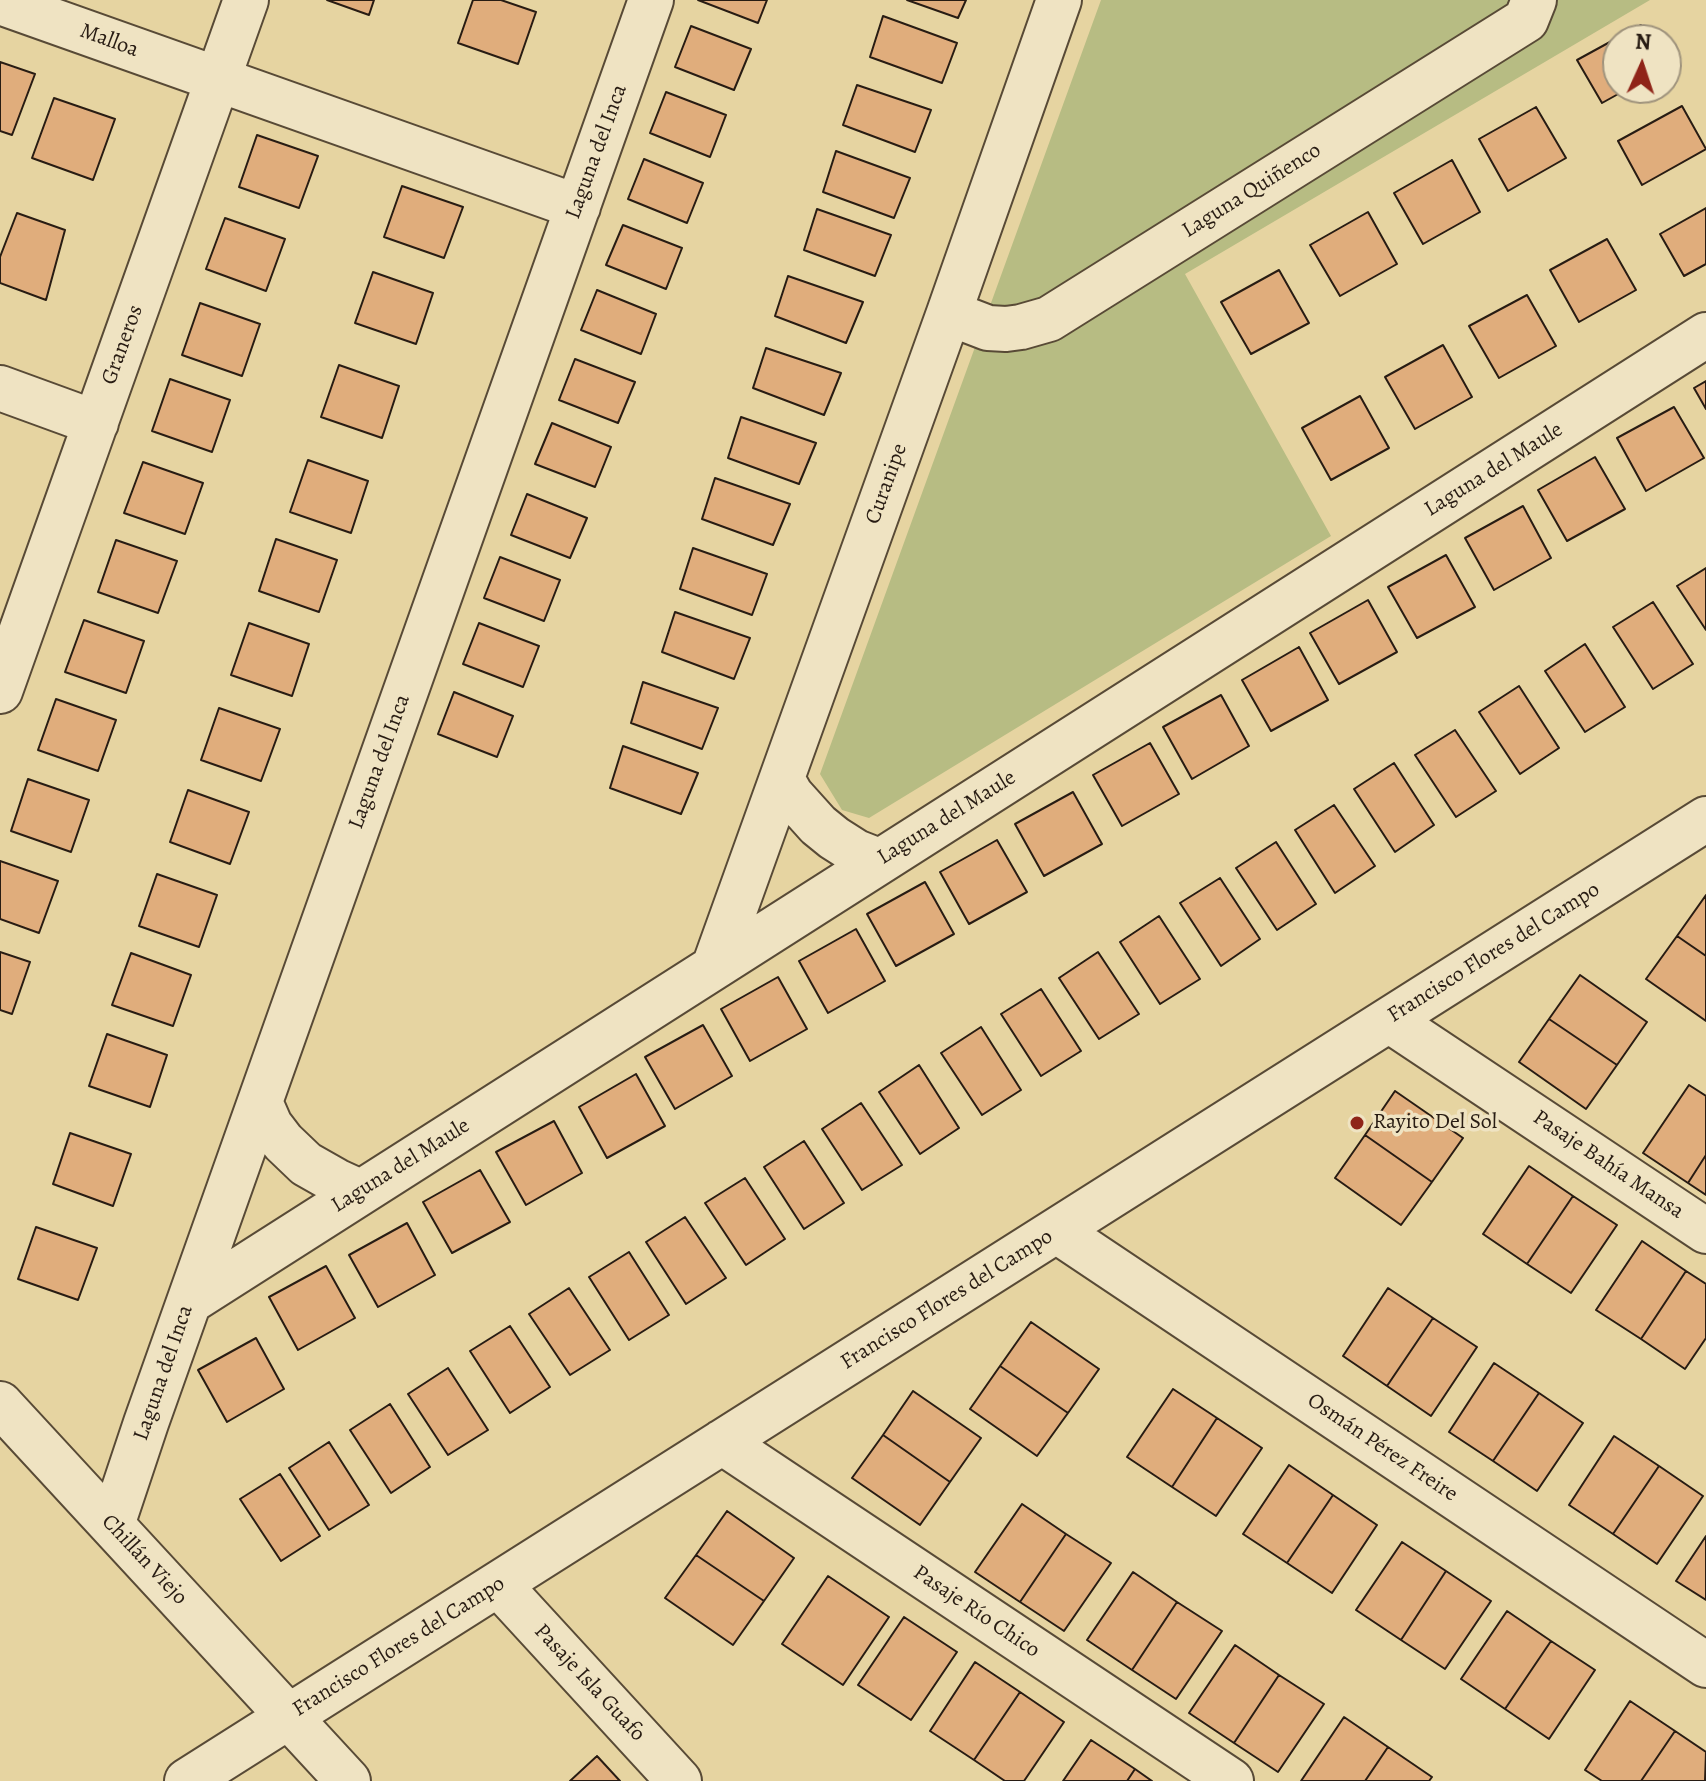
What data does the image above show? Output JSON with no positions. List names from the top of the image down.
{
  "streets": {
    "street": [
      "Malloa",
      "Laguna del Inca",
      "Laguna Quiñenco",
      "Graneros",
      "Laguna del Maule",
      "Curanipe",
      "Francisco Flores del Campo",
      "Pasaje Bahía Mansa",
      "Osmán Pérez Freire",
      "Chillán Viejo",
      "Pasaje Río Chico",
      "Pasaje Isla Guafo"
    ]
  },
  "crossings": [
    ["Malloa", "Laguna del Inca"],
    ["Malloa", "Graneros"],
    ["Laguna del Inca", "Laguna del Maule"],
    ["Laguna del Inca", "Chillán Viejo"],
    ["Laguna Quiñenco", "Curanipe"],
    ["Laguna del Maule", "Curanipe"],
    ["Francisco Flores del Campo", "Pasaje Bahía Mansa"],
    ["Francisco Flores del Campo", "Osmán Pérez Freire"],
    ["Francisco Flores del Campo", "Chillán Viejo"],
    ["Francisco Flores del Campo", "Pasaje Río Chico"],
    ["Francisco Flores del Campo", "Pasaje Isla Guafo"]
  ],
  "places": ["Rayito Del Sol"],
  "north": "top"
}
